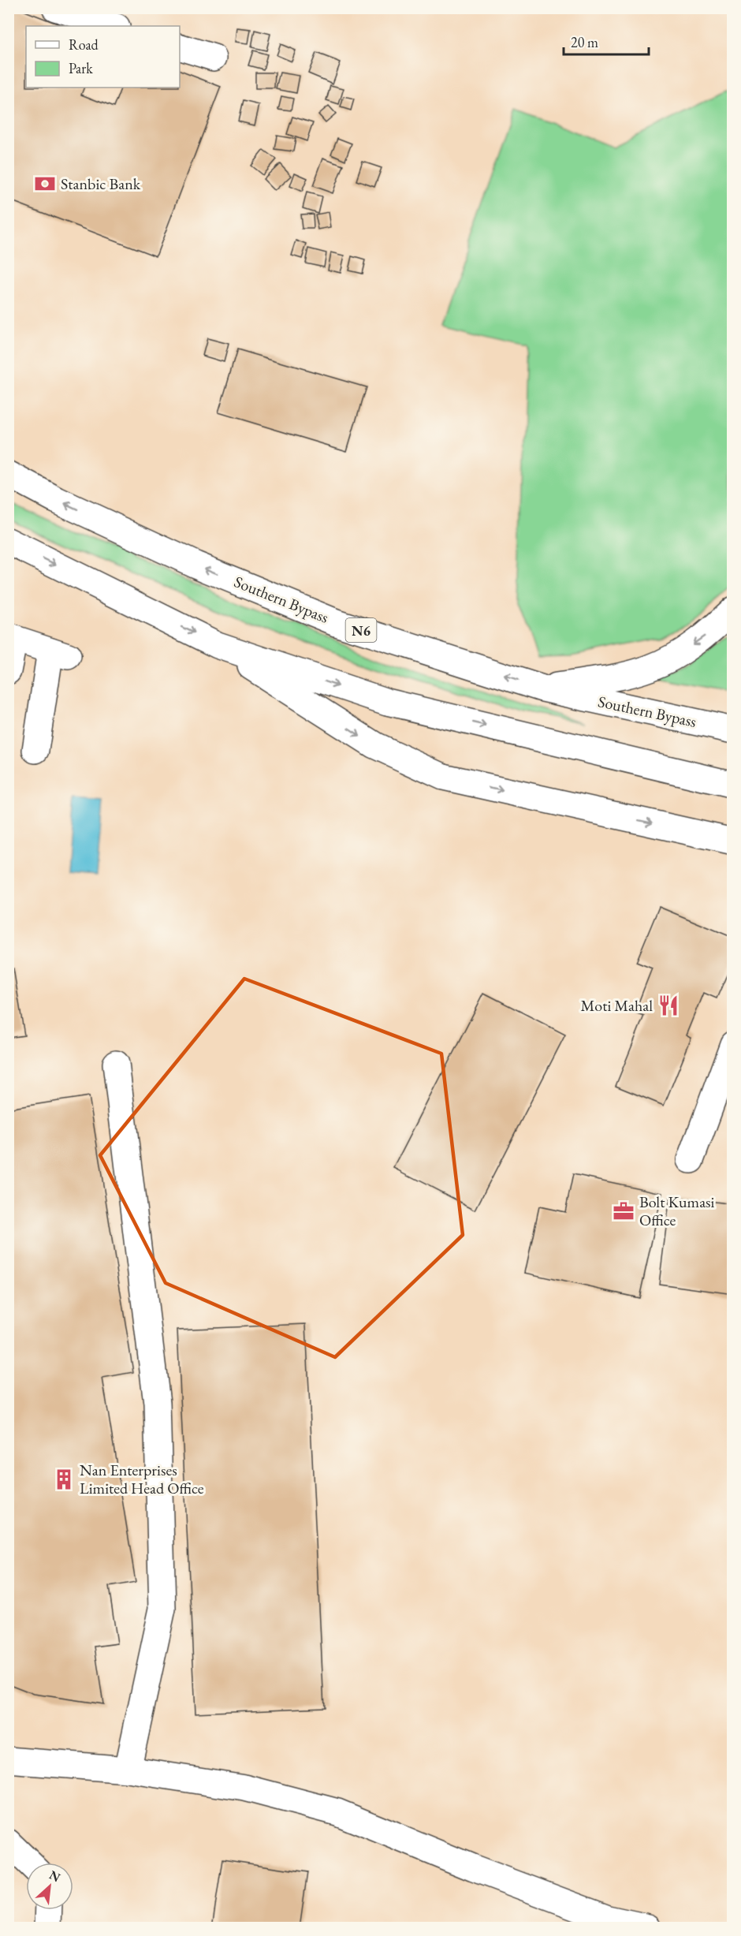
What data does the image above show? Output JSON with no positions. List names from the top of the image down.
{
  "streets": {
    "main road": ["Southern Bypass", "N6"]
  },
  "places": {
    "bank": ["Stanbic Bank"],
    "restaurant": ["Moti Mahal"],
    "office": ["Bolt Kumasi Office"],
    "building": ["Nan Enterprises Limited Head Office"]
  },
  "legend": ["Road", "Park"],
  "scale_bar": "20 m",
  "north": "top right"
}
